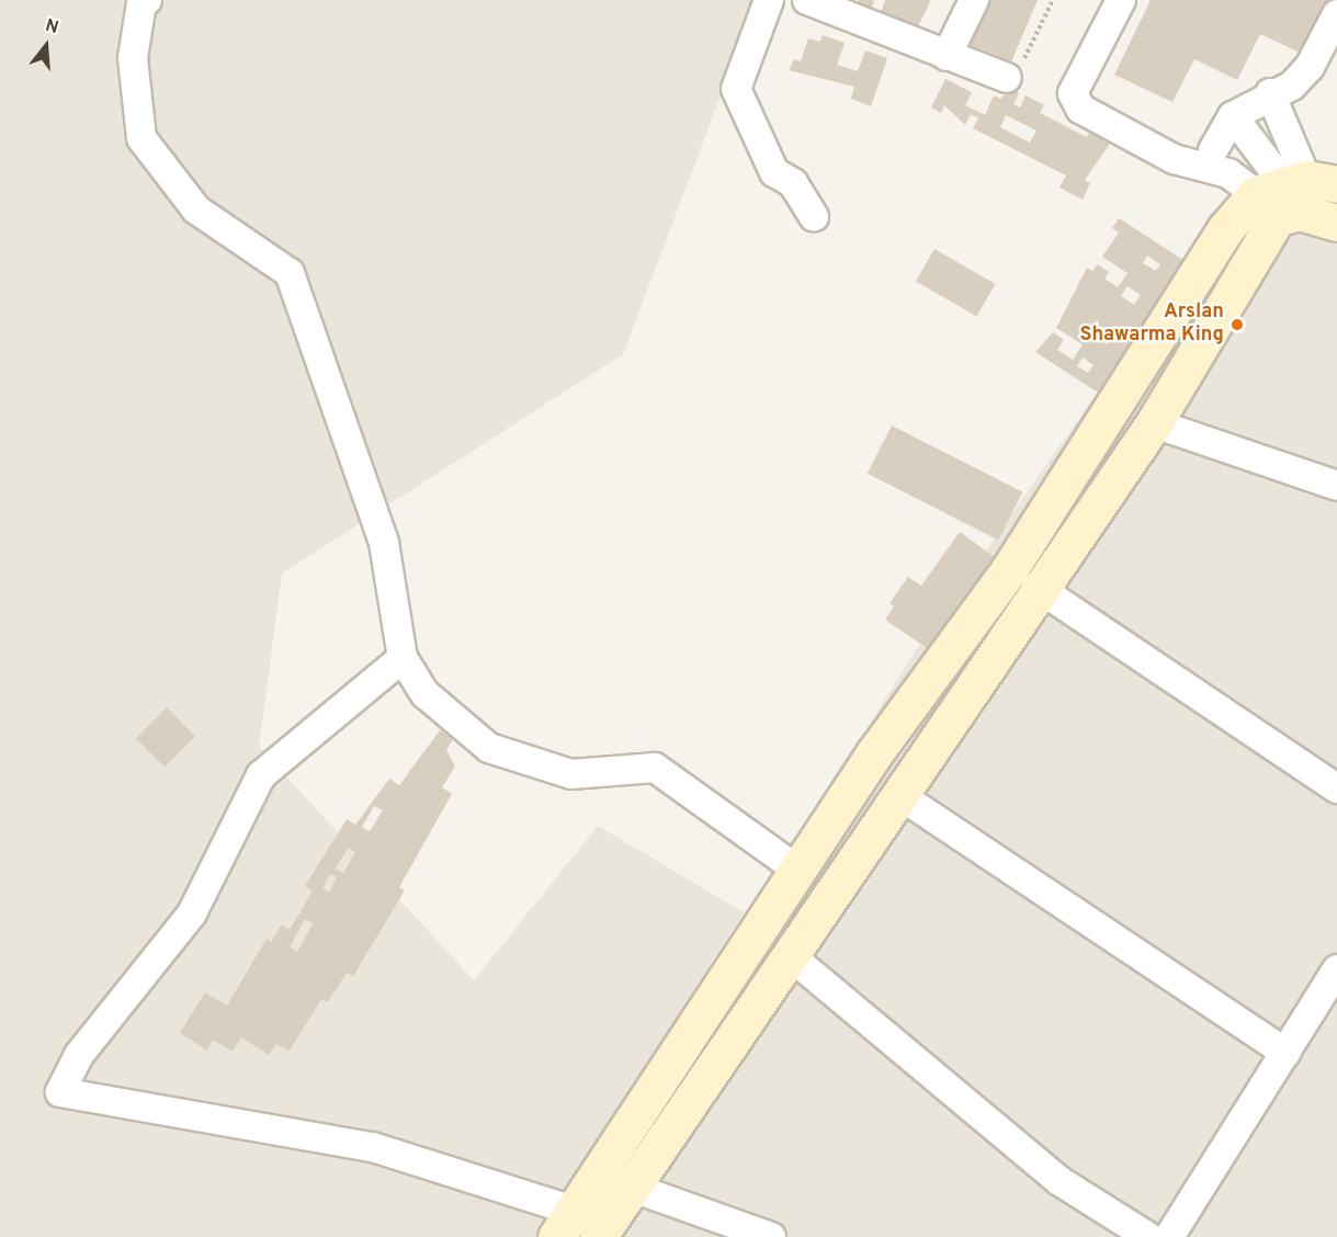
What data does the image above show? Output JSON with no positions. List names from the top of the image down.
{
  "places": ["Arslan Shawarma King"],
  "north": "top"
}
